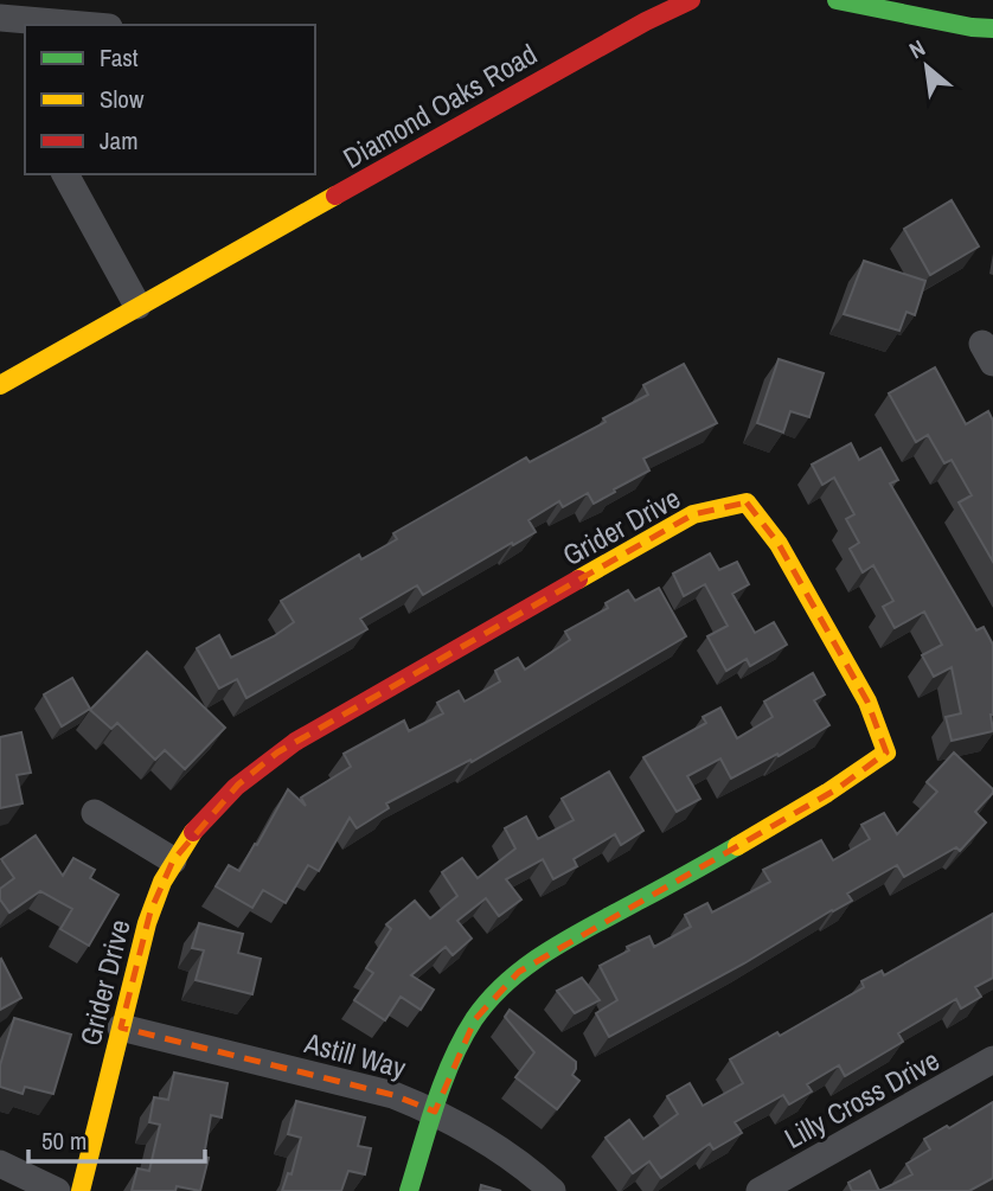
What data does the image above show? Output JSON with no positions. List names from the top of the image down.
{
  "streets": {
    "street": [
      "Diamond Oaks Road",
      "Grider Drive",
      "Astill Way",
      "Lilly Cross Drive"
    ]
  },
  "crossings": [
    ["Grider Drive", "Astill Way"]
  ],
  "legend": ["Fast", "Slow", "Jam"],
  "scale_bar": "50 m",
  "north": "top left"
}
